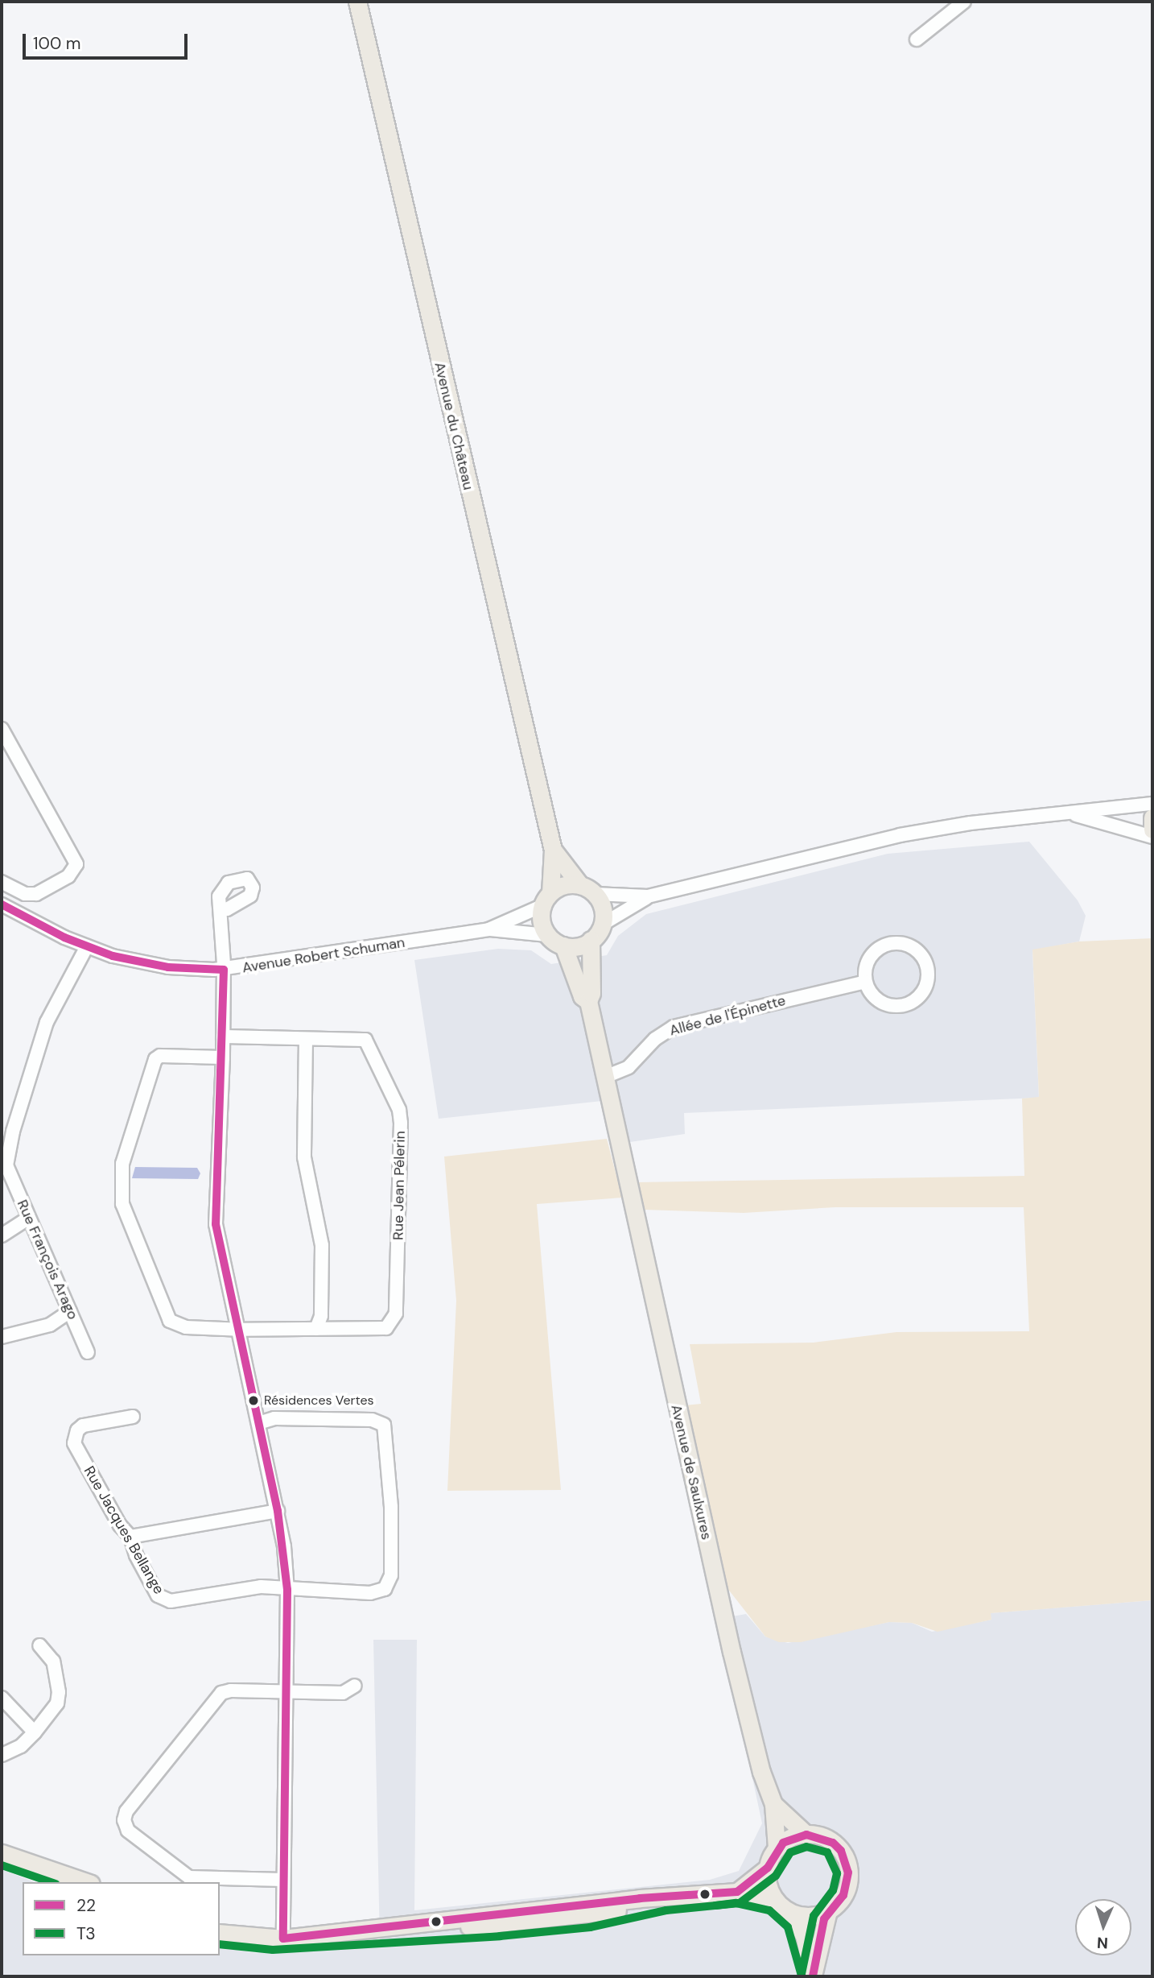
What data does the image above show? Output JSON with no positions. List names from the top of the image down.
{
  "streets": {
    "main road": ["Avenue du Château", "Avenue de Saulxures"],
    "street": [
      "Avenue Robert Schuman",
      "Allée de l'Épinette",
      "Rue Jean Pélerin",
      "Rue François Arago",
      "Rue Jacques Bellange"
    ]
  },
  "crossings": [
    ["Avenue du Château", "Avenue Robert Schuman"],
    ["Avenue Robert Schuman", "Rue François Arago"],
    ["Allée de l'Épinette", "Avenue de Saulxures"]
  ],
  "places": ["Résidences Vertes"],
  "lines": ["transit line 22", "transit line T3"],
  "legend": ["22", "T3"],
  "scale_bar": "100 m",
  "north": "bottom"
}
